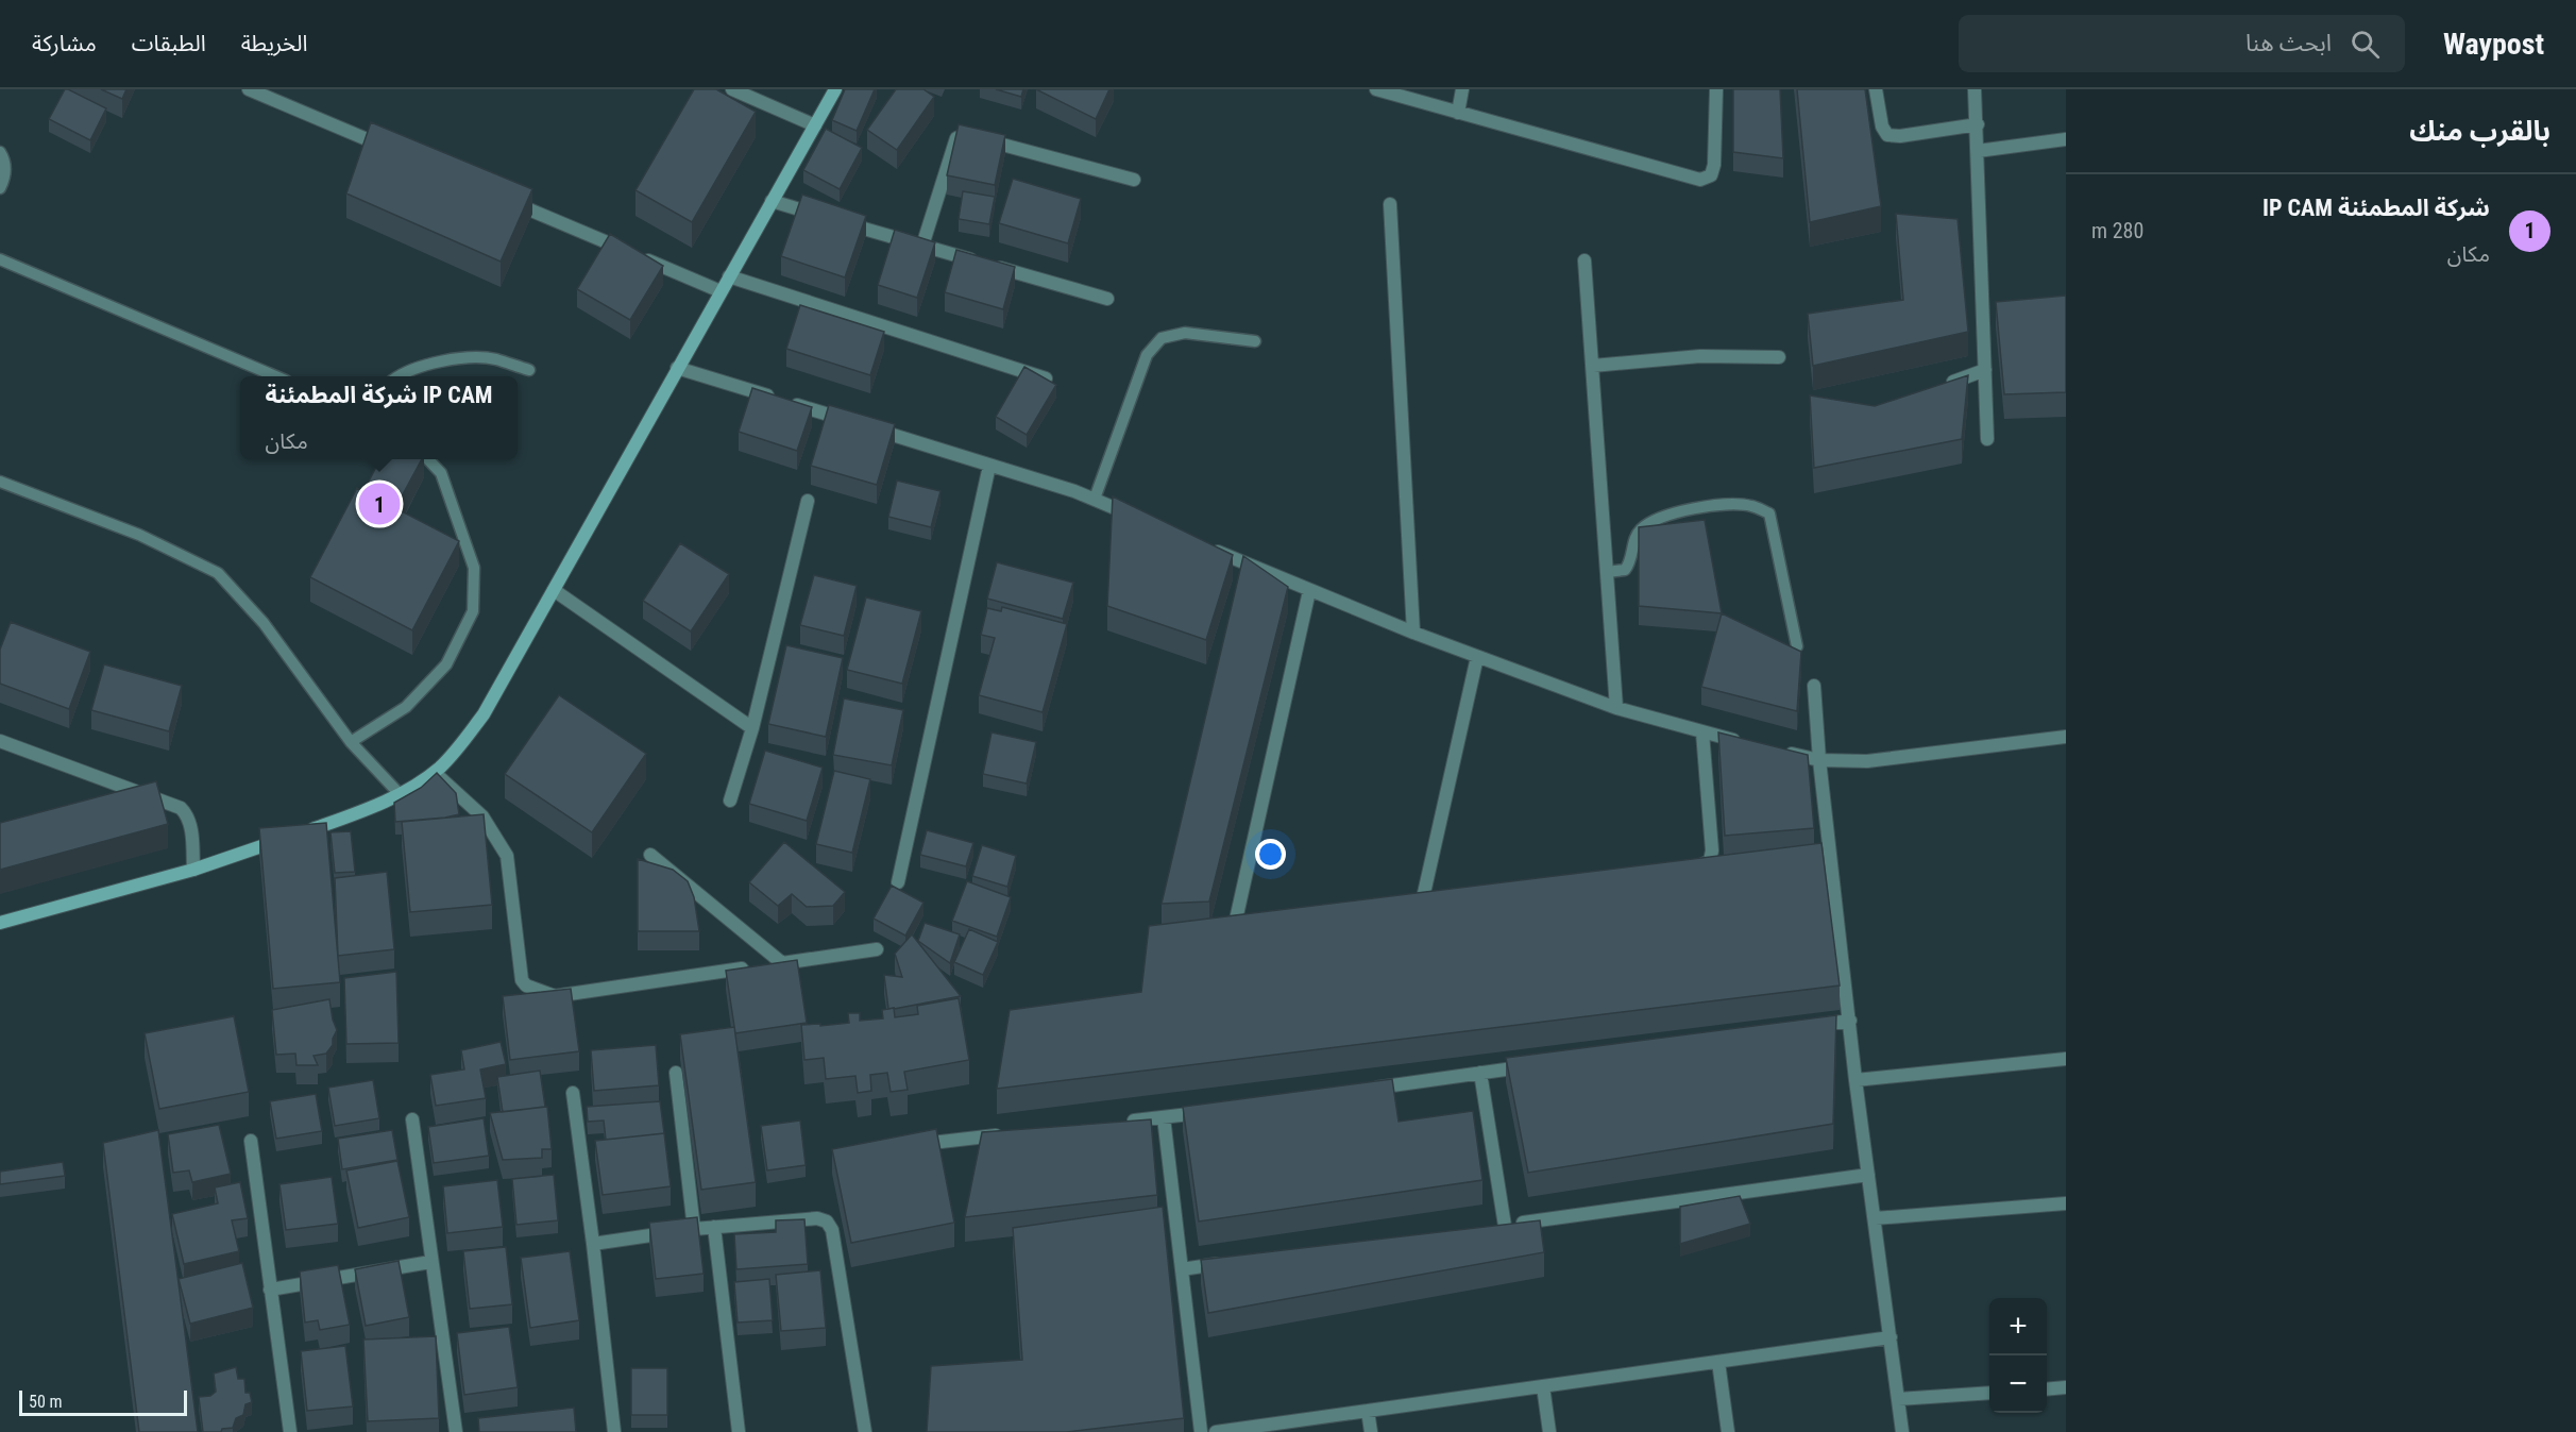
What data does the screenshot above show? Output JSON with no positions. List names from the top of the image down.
{
  "scale_bar": "50 m",
  "page": {
    "header": "Waypost",
    "search": "ابحث هنا",
    "nav": ["الخريطة", "الطبقات", "مشاركة"],
    "heading": "بالقرب منك",
    "list": [
      {
        "mark": "1",
        "name": "شركة المطمئنة IP CAM",
        "note": "مكان",
        "value": "280 m"
      }
    ],
    "popup": ["شركة المطمئنة IP CAM", "مكان"],
    "pins": "1",
    "map_buttons": ["+", "−"],
    "scale": "50 m"
  }
}
